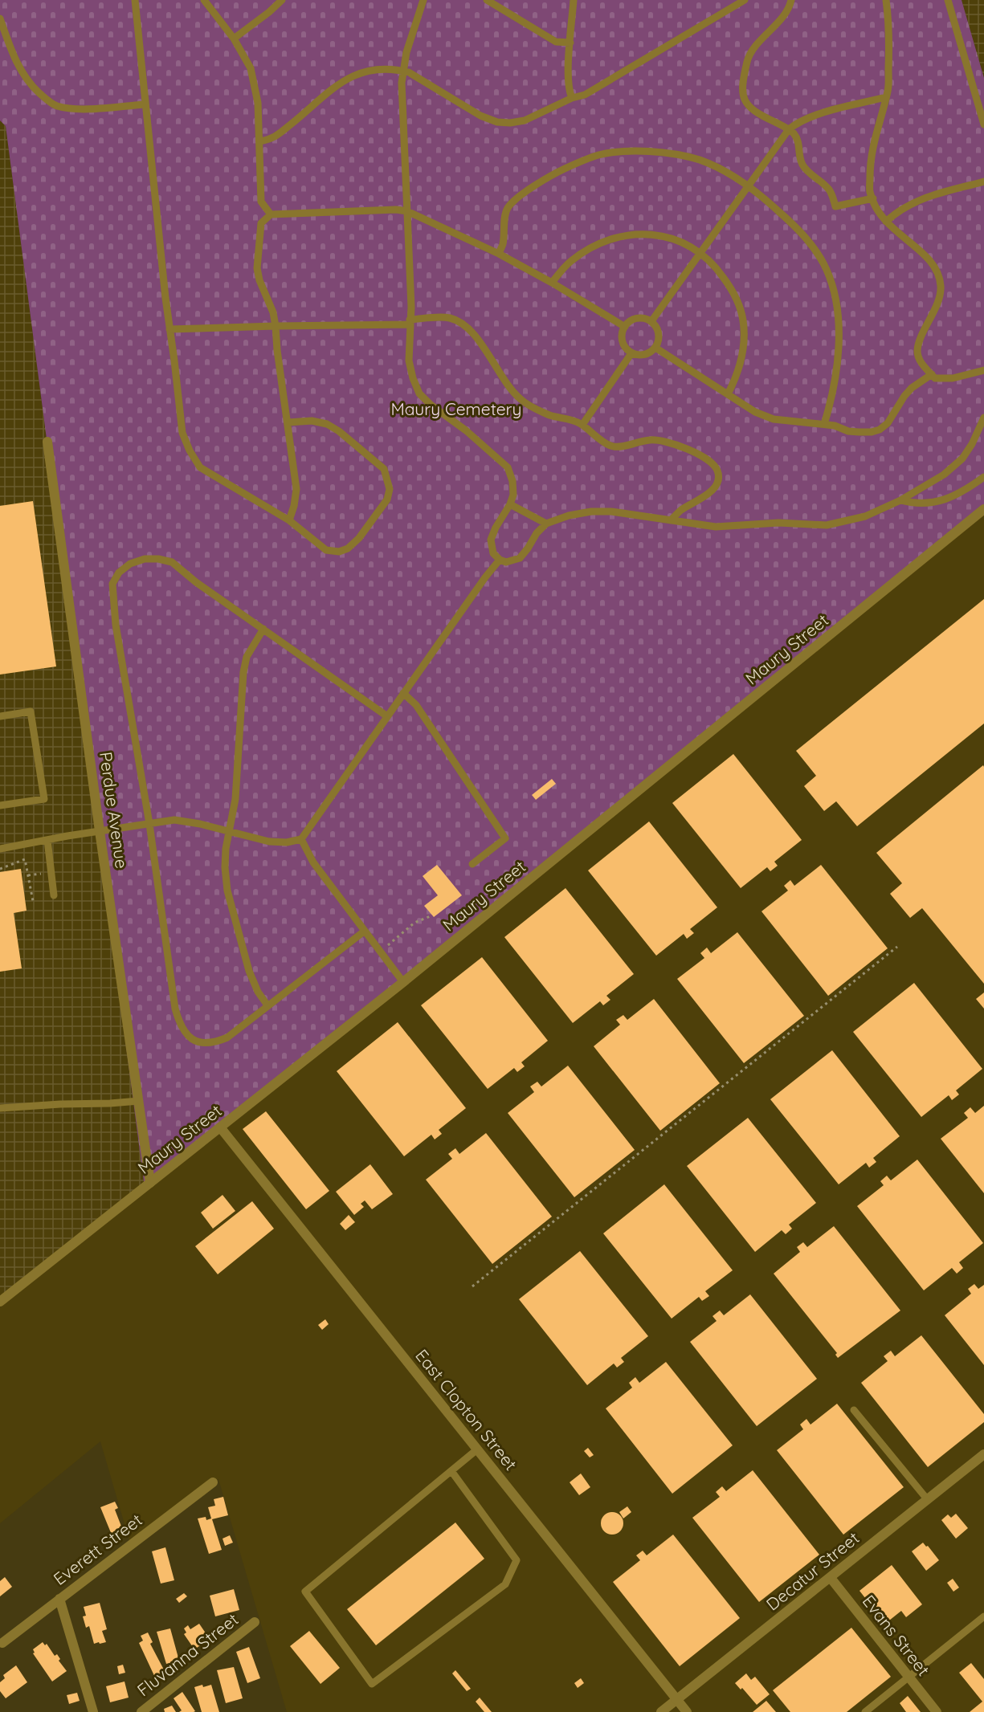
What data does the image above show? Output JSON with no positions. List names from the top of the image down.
{
  "streets": {
    "street": [
      "Maury Street",
      "Perdue Avenue",
      "East Clopton Street",
      "Everett Street",
      "Decatur Street",
      "Evans Street",
      "Fluvanna Street"
    ]
  },
  "crossings": [
    ["Maury Street", "Perdue Avenue"],
    ["Maury Street", "East Clopton Street"],
    ["East Clopton Street", "Decatur Street"],
    ["Decatur Street", "Evans Street"]
  ],
  "parks": ["Maury Cemetery"]
}
